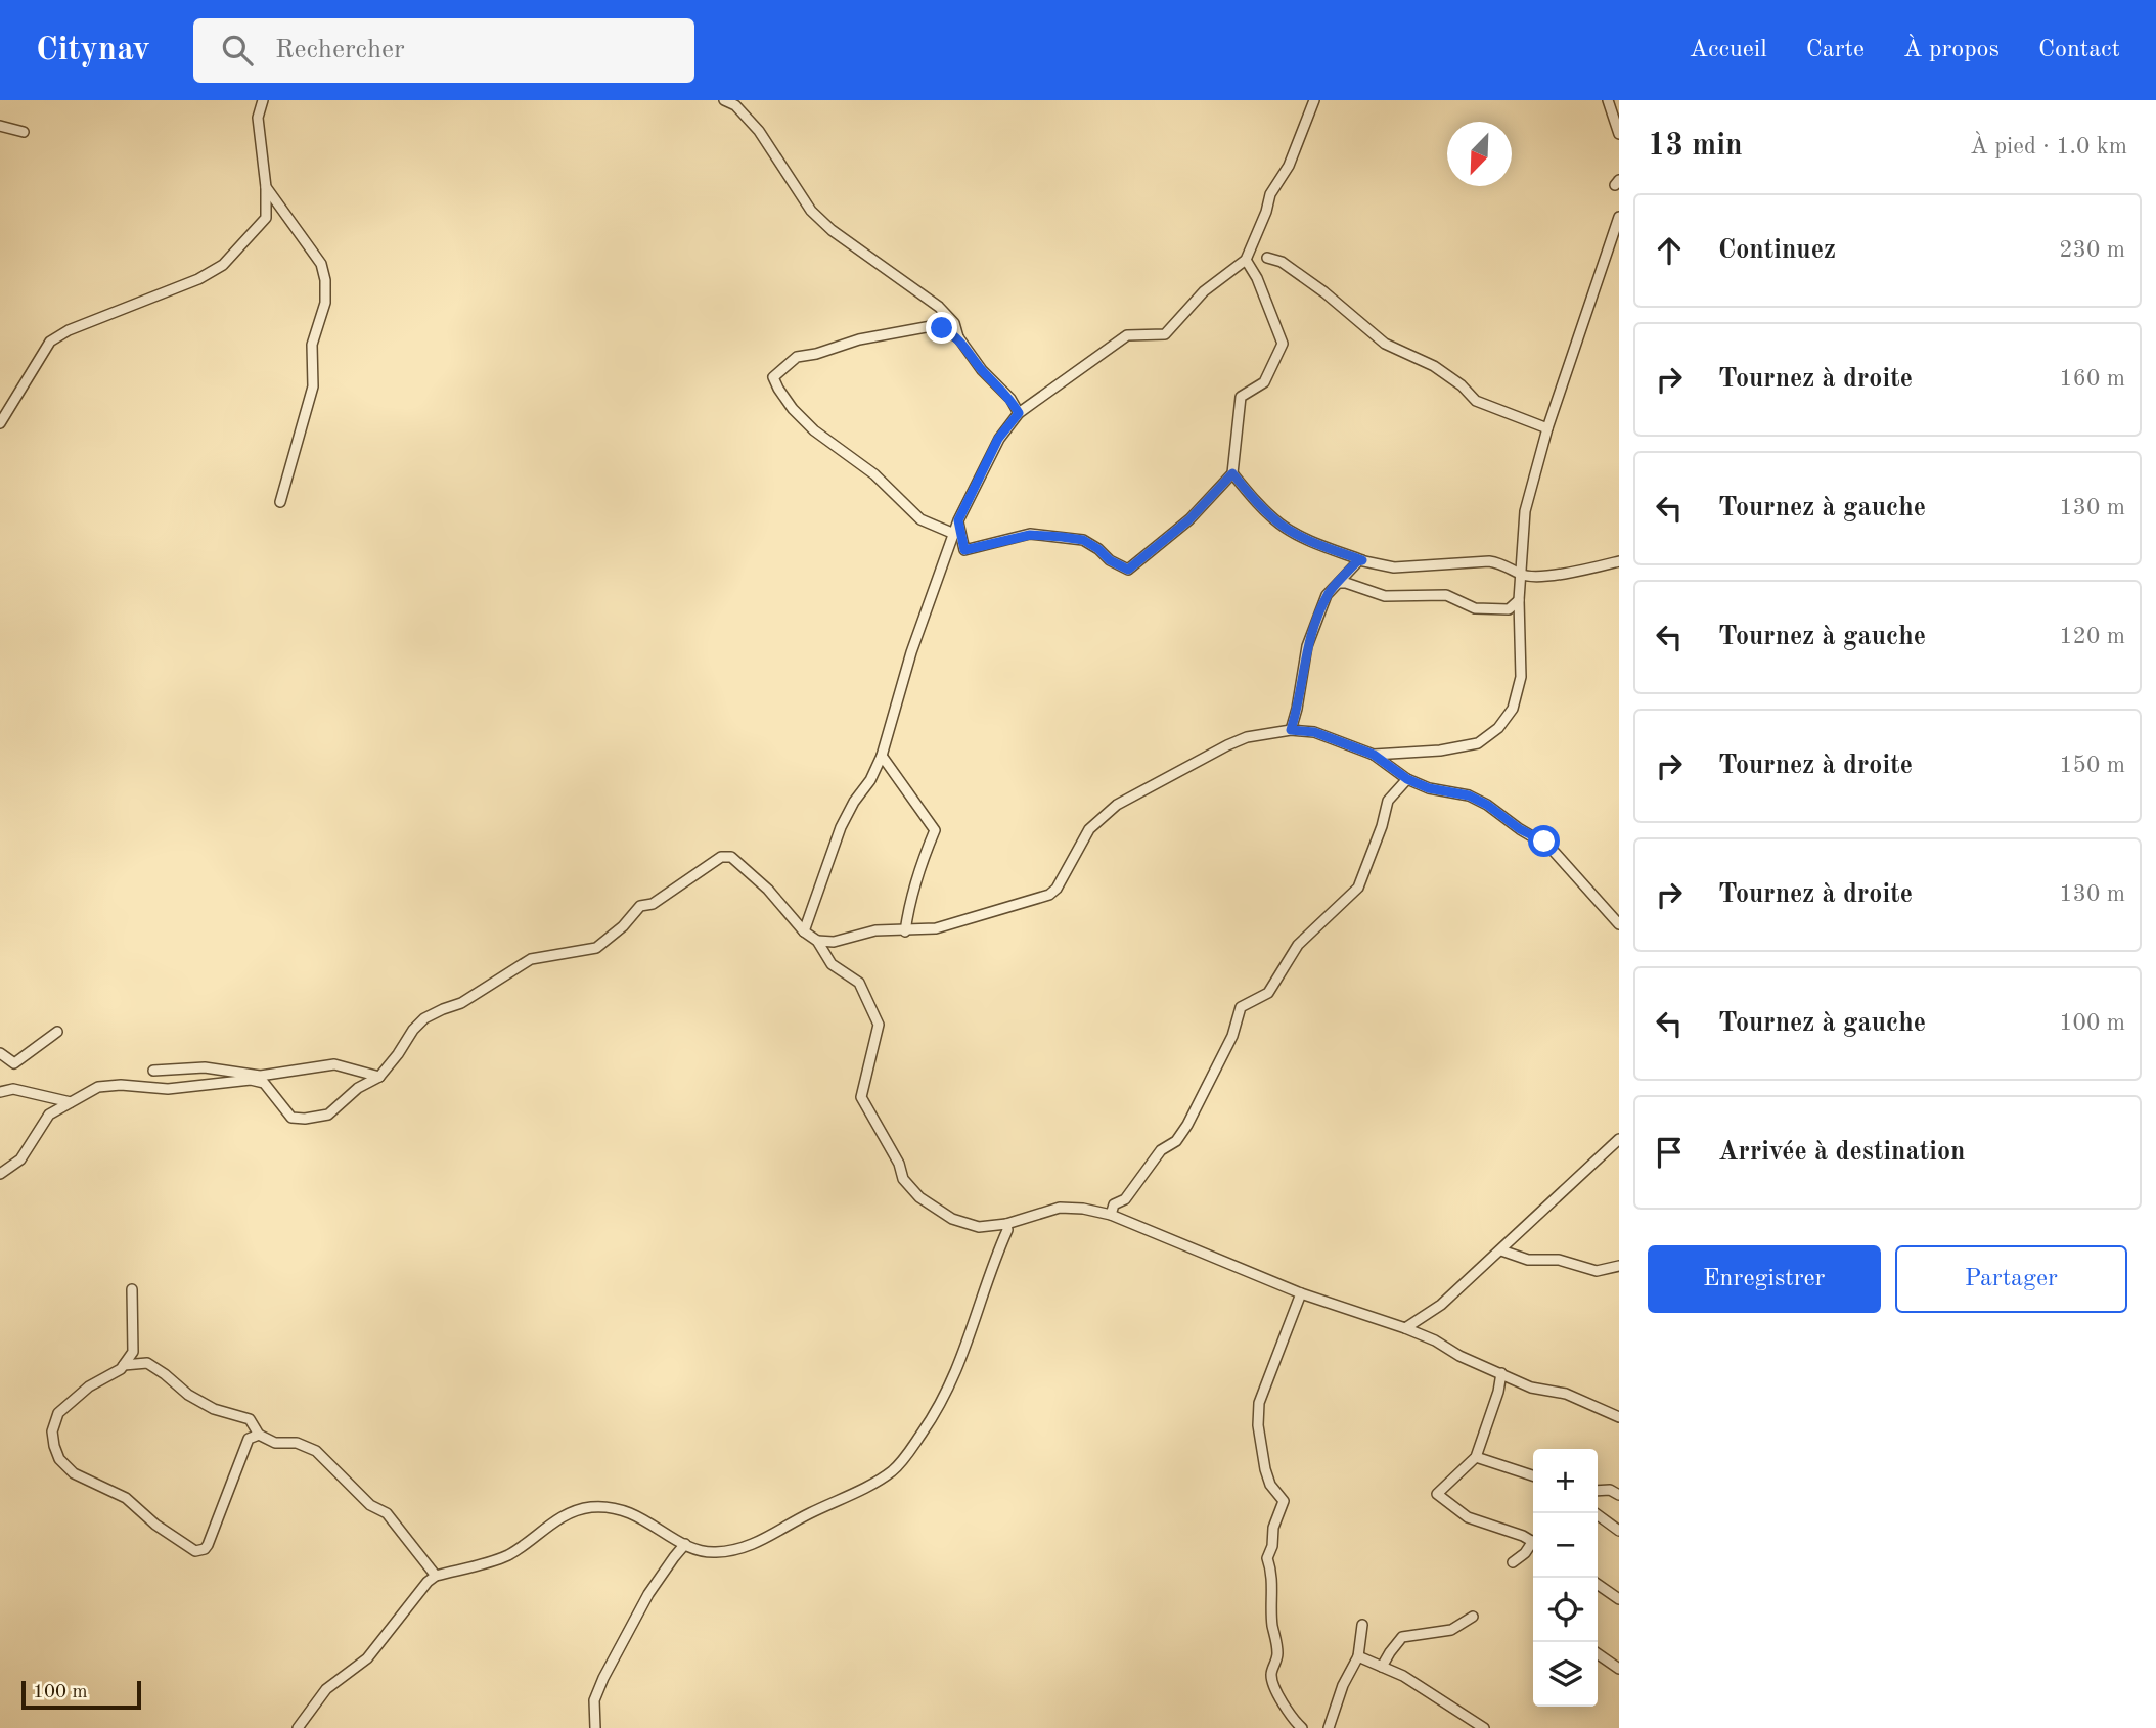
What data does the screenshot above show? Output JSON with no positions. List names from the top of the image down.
{
  "scale_bar": "100 m",
  "north": "bottom left",
  "page": {
    "header": "Citynav",
    "search": "Rechercher",
    "nav": [
      "Accueil",
      "Carte",
      "À propos",
      "Contact"
    ],
    "heading": ["13 min", "À pied · 1.0 km"],
    "list": [
      ["Continuez", "230 m"],
      ["Tournez à droite", "160 m"],
      ["Tournez à gauche", "130 m"],
      ["Tournez à gauche", "120 m"],
      ["Tournez à droite", "150 m"],
      ["Tournez à droite", "130 m"],
      ["Tournez à gauche", "100 m"],
      "Arrivée à destination"
    ],
    "buttons": ["Enregistrer", "Partager"],
    "map_buttons": ["+", "−"],
    "scale": "100 m"
  }
}
